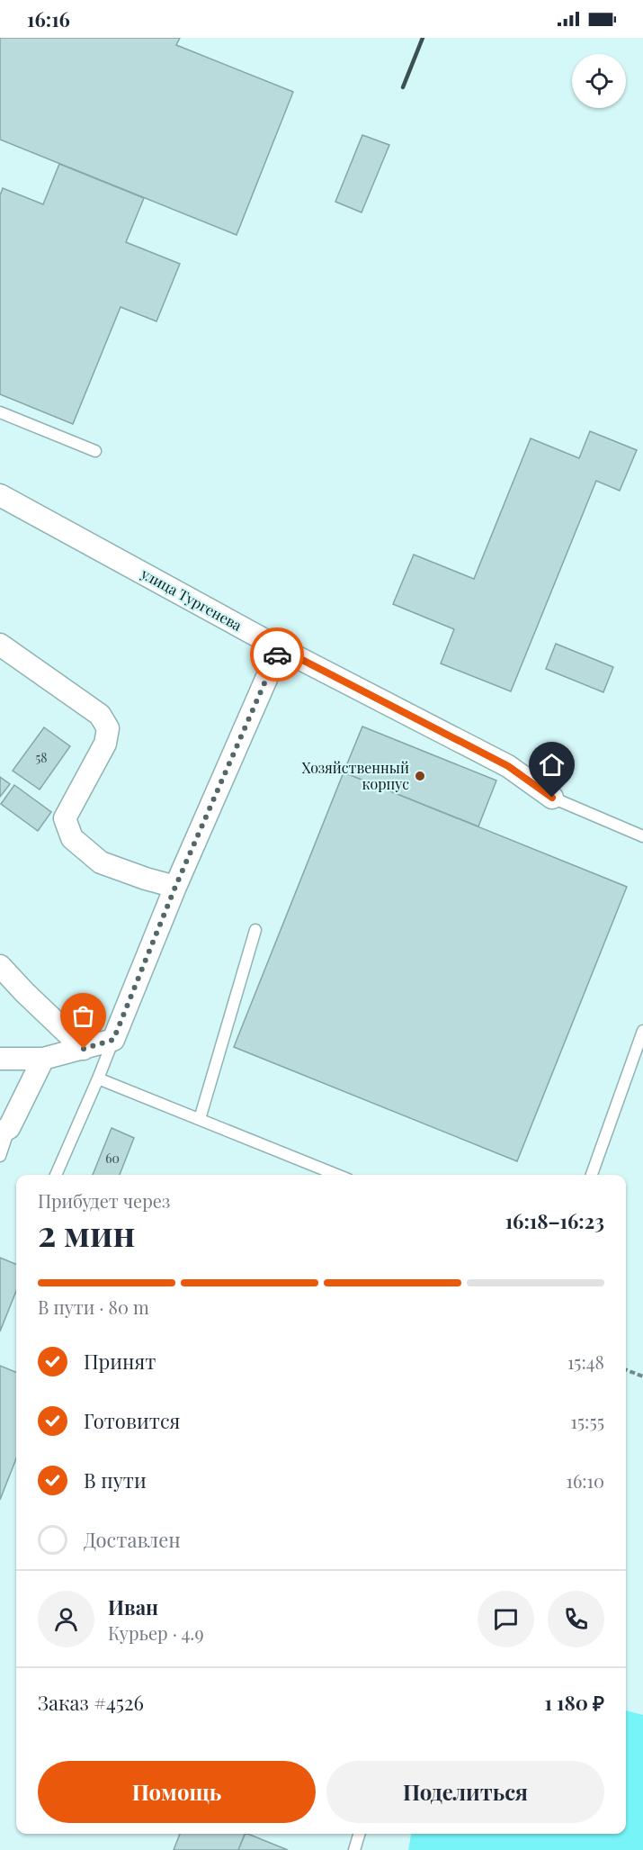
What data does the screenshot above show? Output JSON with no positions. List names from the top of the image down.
{
  "streets": {
    "street": ["улица Тургенева"]
  },
  "places": ["Хозяйственный корпус"],
  "house_numbers": ["58", "60"],
  "page": {
    "status": "16:16",
    "heading": ["2 мин", "Прибудет через", "16:18–16:23"],
    "panel": [
      "Иван",
      "Курьер · 4.9",
      "Заказ #4526",
      "1 180 ₽"
    ],
    "bar": "В пути · 80 m",
    "list": [
      ["Принят", "15:48"],
      ["Готовится", "15:55"],
      ["В пути", "16:10"],
      "Доставлен"
    ],
    "buttons": ["Помощь", "Поделиться"]
  }
}
